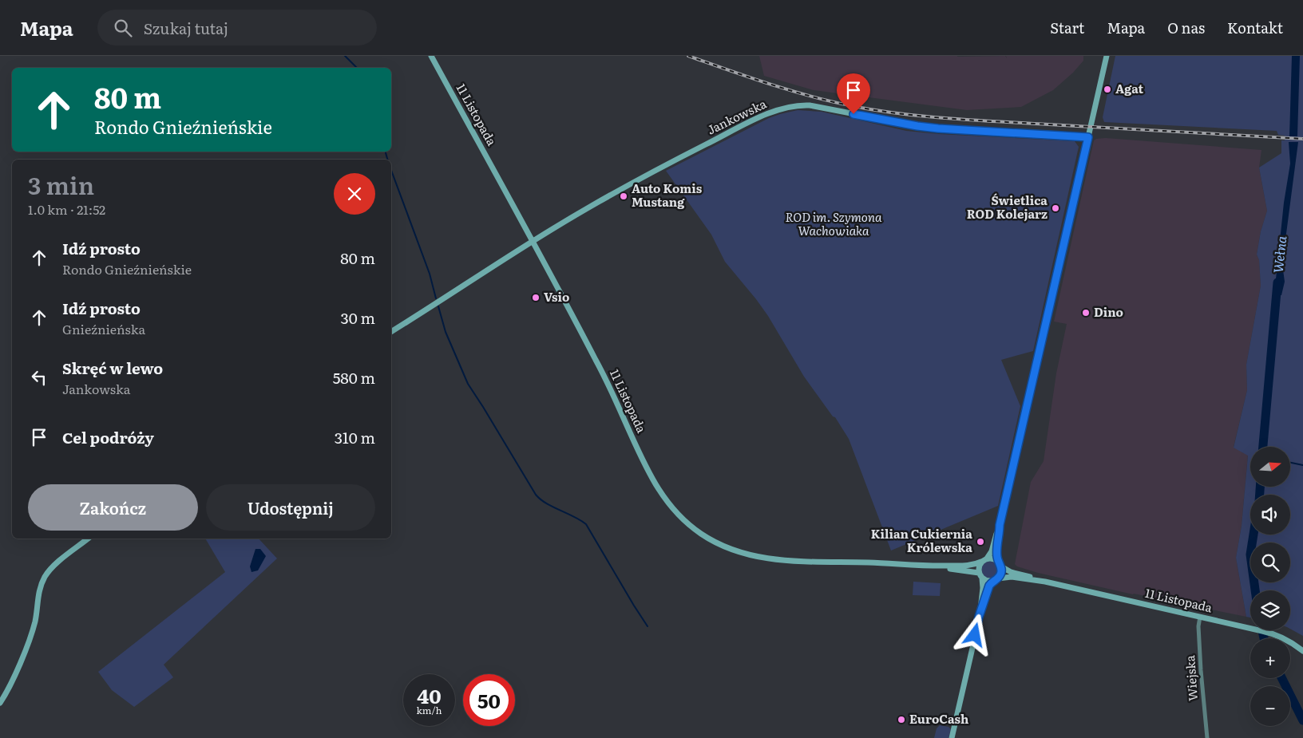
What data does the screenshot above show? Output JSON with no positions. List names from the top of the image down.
{
  "streets": {
    "main road": ["11 Listopada", "Jankowska"],
    "street": ["Wiejska"]
  },
  "crossings": [
    ["11 Listopada", "Jankowska"],
    ["11 Listopada", "Wiejska"]
  ],
  "water": ["Wełna"],
  "parks": ["ROD im. Szymona Wachowiaka"],
  "places": [
    "Agat",
    "Auto Komis Mustang",
    "Świetlica ROD Kolejarz",
    "Vsio",
    "Dino",
    "Kilian Cukiernia Królewska",
    "EuroCash"
  ],
  "north": "right",
  "page": {
    "header": "Mapa",
    "search": "Szukaj tutaj",
    "nav": [
      "Start",
      "Mapa",
      "O nas",
      "Kontakt"
    ],
    "turn": ["80 m", "Rondo Gnieźnieńskie"],
    "heading": ["3 min", "1.0 km · 21:52"],
    "list": [
      {
        "name": "Idź prosto",
        "note": "Rondo Gnieźnieńskie",
        "value": "80 m"
      },
      {
        "name": "Idź prosto",
        "note": "Gnieźnieńska",
        "value": "30 m"
      },
      {
        "name": "Skręć w lewo",
        "note": "Jankowska",
        "value": "580 m"
      },
      {
        "name": "Cel podróży",
        "value": "310 m"
      }
    ],
    "map_buttons": ["+", "−"],
    "buttons": ["Zakończ", "Udostępnij"],
    "speed": "40 km/h",
    "limit": "50"
  }
}
